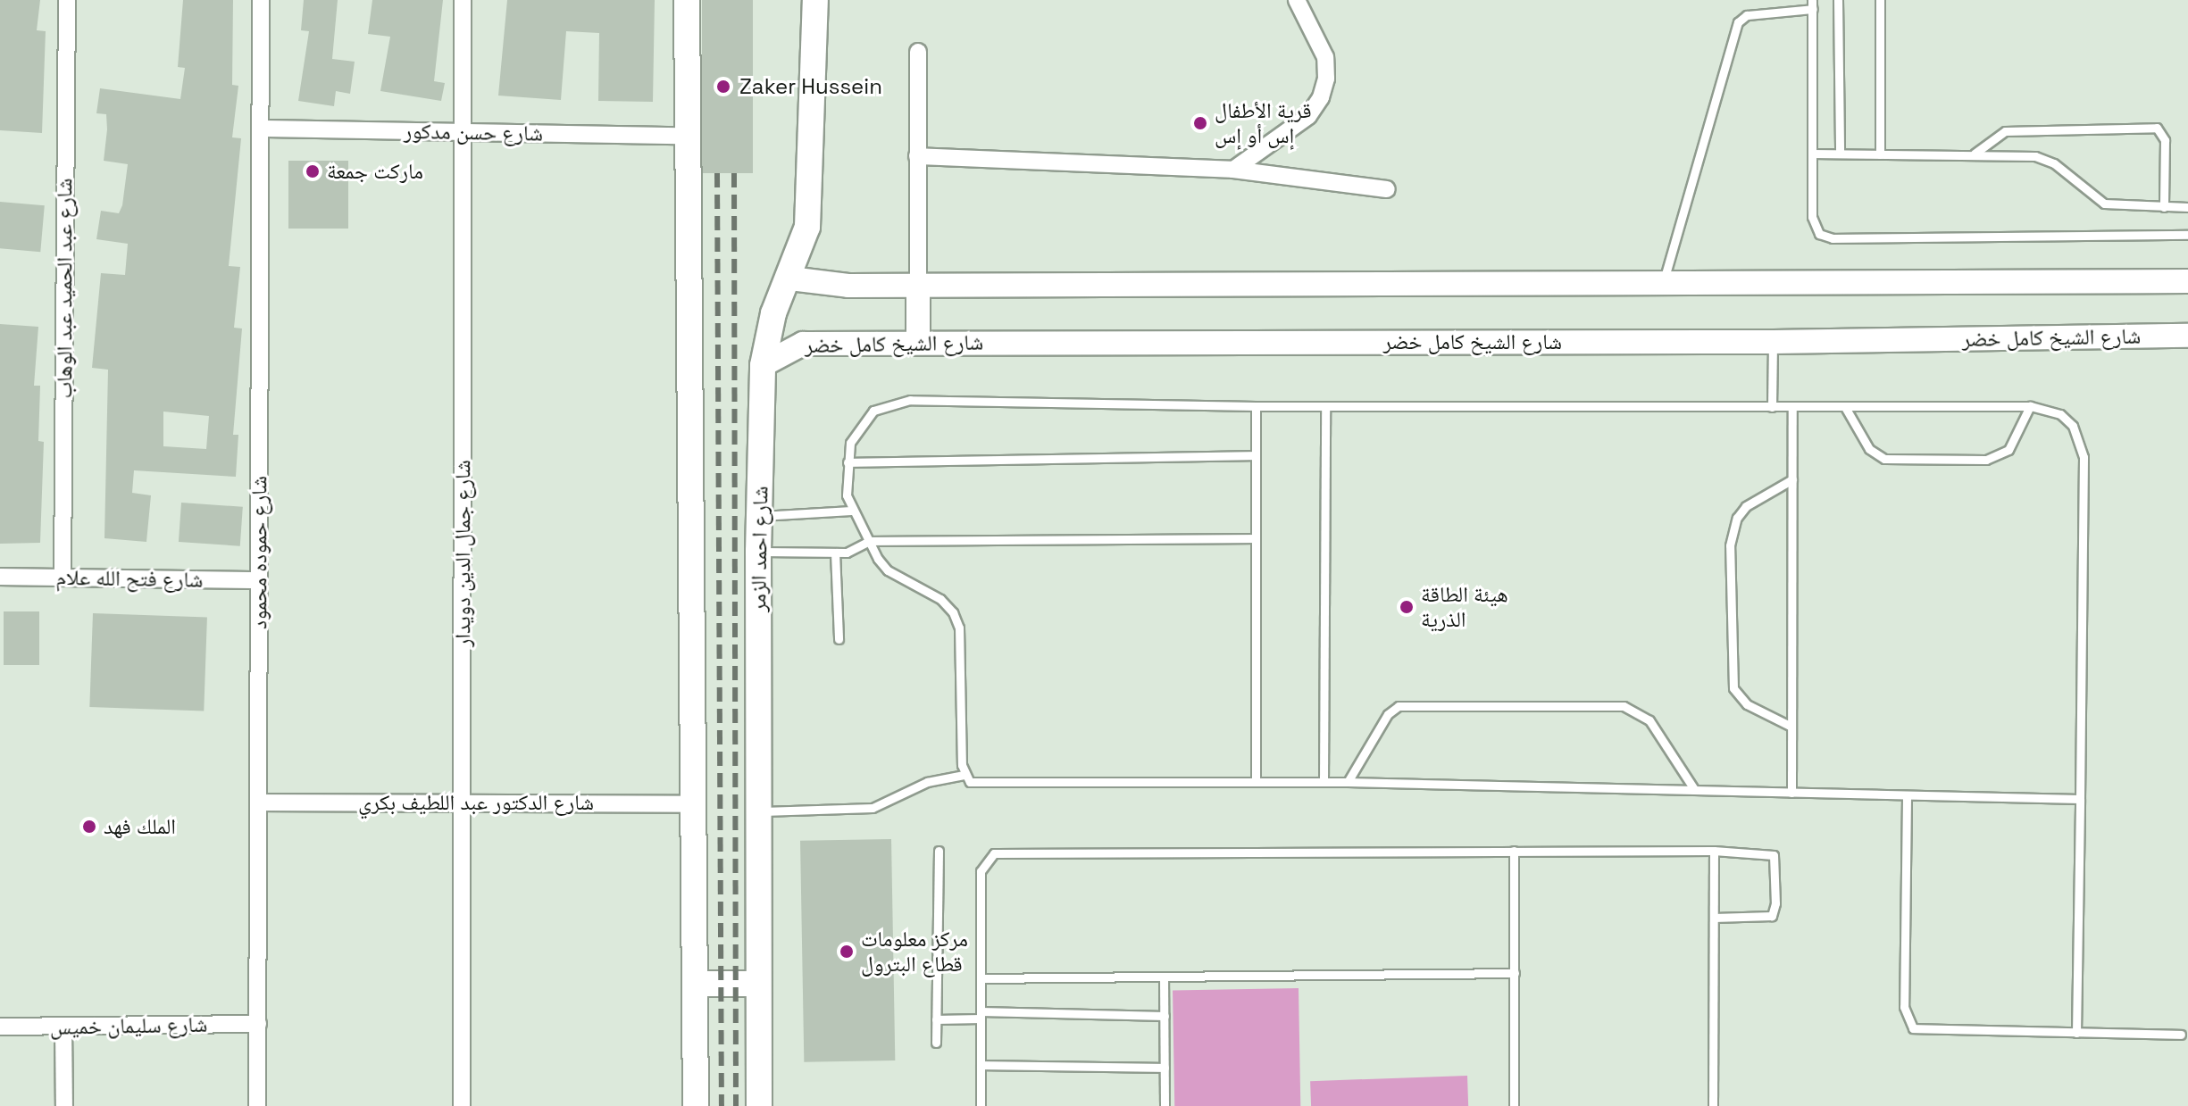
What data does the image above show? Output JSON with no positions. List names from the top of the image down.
{
  "streets": {
    "main road": ["شارع الشيخ كامل خضر", "شارع احمد الزمر"],
    "street": [
      "شارع حسن مدكور",
      "شارع عبد الحميد عبد الوهاب",
      "شارع حموده محمود",
      "شارع جمال الدين دويدار",
      "شارع فتح الله علام",
      "شارع الدكتور عبد اللطيف بكري",
      "شارع سليمان خميس"
    ]
  },
  "crossings": [
    ["شارع حسن مدكور", "شارع حموده محمود"],
    ["شارع حسن مدكور", "شارع جمال الدين دويدار"],
    ["شارع عبد الحميد عبد الوهاب", "شارع فتح الله علام"],
    ["شارع الشيخ كامل خضر", "شارع احمد الزمر"],
    ["شارع حموده محمود", "شارع فتح الله علام"],
    ["شارع حموده محمود", "شارع الدكتور عبد اللطيف بكري"],
    ["شارع حموده محمود", "شارع سليمان خميس"],
    ["شارع جمال الدين دويدار", "شارع الدكتور عبد اللطيف بكري"]
  ],
  "places": [
    "Zaker Hussein",
    "قرية الأطفال إس أو إس",
    "ماركت جمعة",
    "هيئة الطاقة الذرية",
    "الملك فهد",
    "مركز معلومات قطاع البترول"
  ]
}
